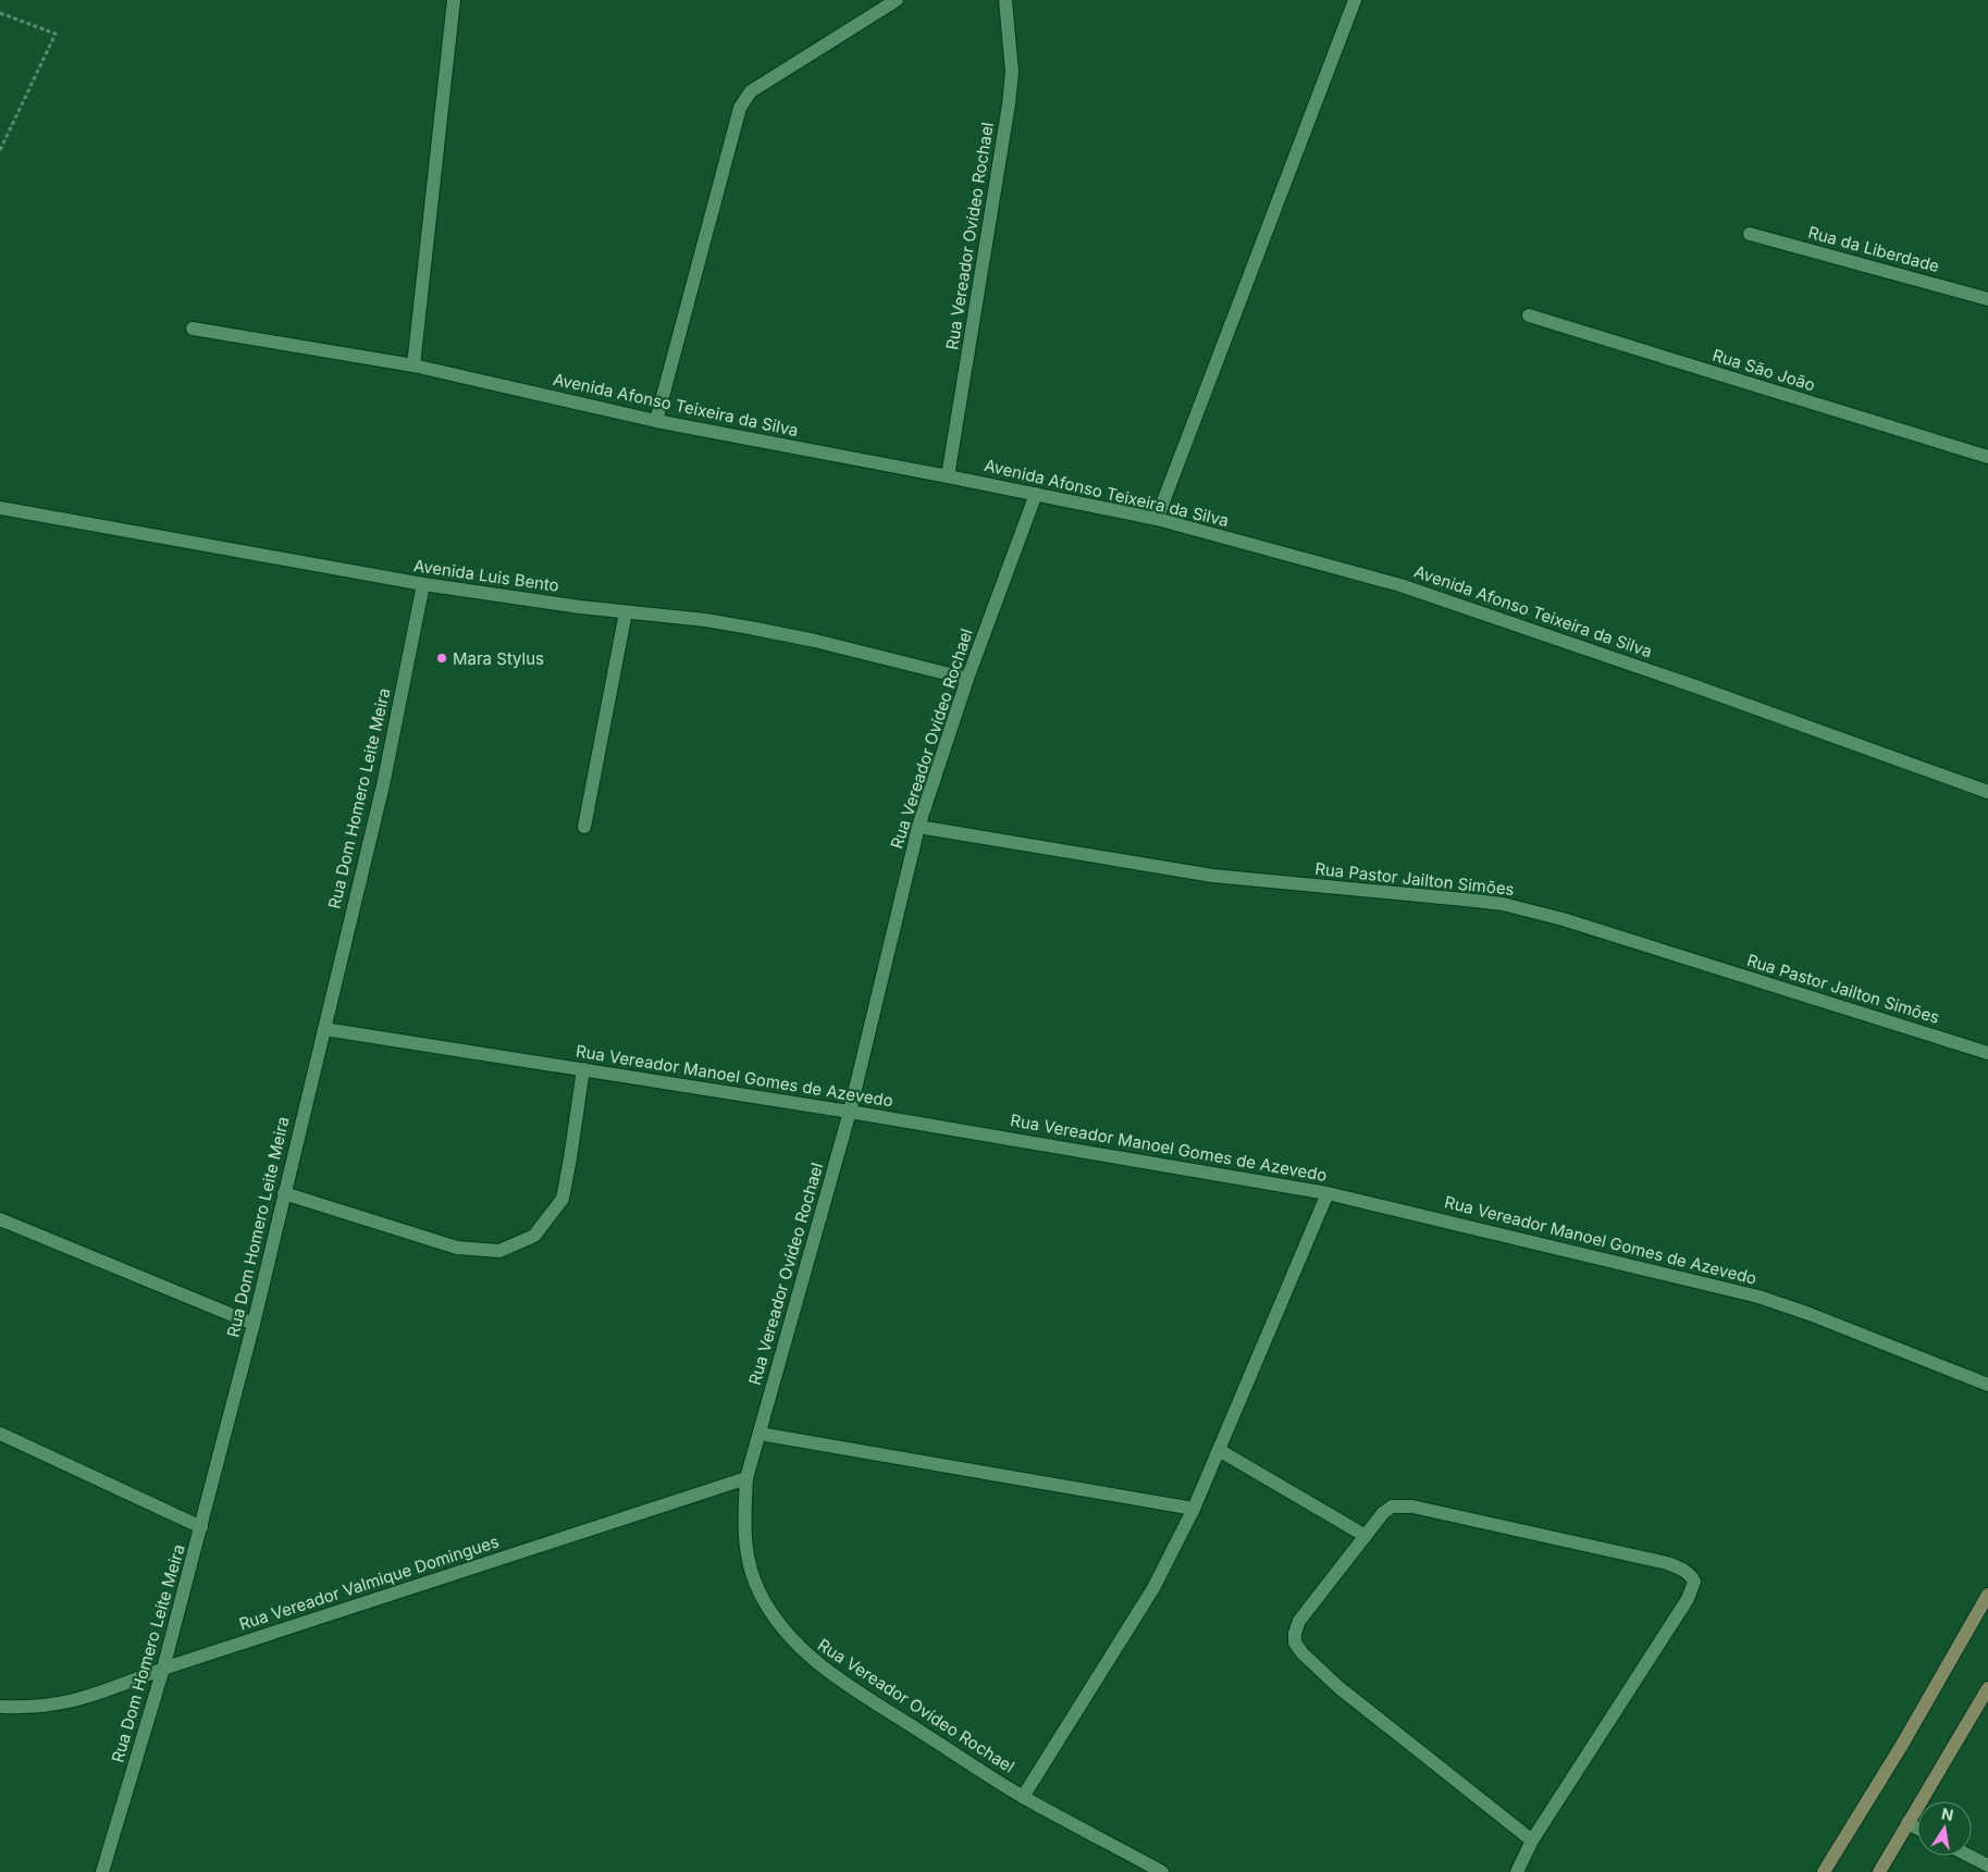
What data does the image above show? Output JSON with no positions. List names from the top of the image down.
{
  "streets": {
    "street": [
      "Rua Vereador Ovídeo Rochael",
      "Rua da Liberdade",
      "Rua São João",
      "Avenida Afonso Teixeira da Silva",
      "Avenida Luis Bento",
      "Rua Dom Homero Leite Meira",
      "Rua Pastor Jailton Simões",
      "Rua Vereador Manoel Gomes de Azevedo",
      "Rua Vereador Valmique Domingues"
    ]
  },
  "crossings": [
    ["Rua Vereador Ovídeo Rochael", "Avenida Afonso Teixeira da Silva"],
    ["Rua Vereador Ovídeo Rochael", "Avenida Luis Bento"],
    ["Rua Vereador Ovídeo Rochael", "Rua Pastor Jailton Simões"],
    ["Rua Vereador Ovídeo Rochael", "Rua Vereador Manoel Gomes de Azevedo"],
    ["Rua Vereador Ovídeo Rochael", "Rua Vereador Valmique Domingues"],
    ["Avenida Luis Bento", "Rua Dom Homero Leite Meira"],
    ["Rua Dom Homero Leite Meira", "Rua Vereador Manoel Gomes de Azevedo"],
    ["Rua Dom Homero Leite Meira", "Rua Vereador Valmique Domingues"]
  ],
  "places": ["Mara Stylus"],
  "north": "top"
}
